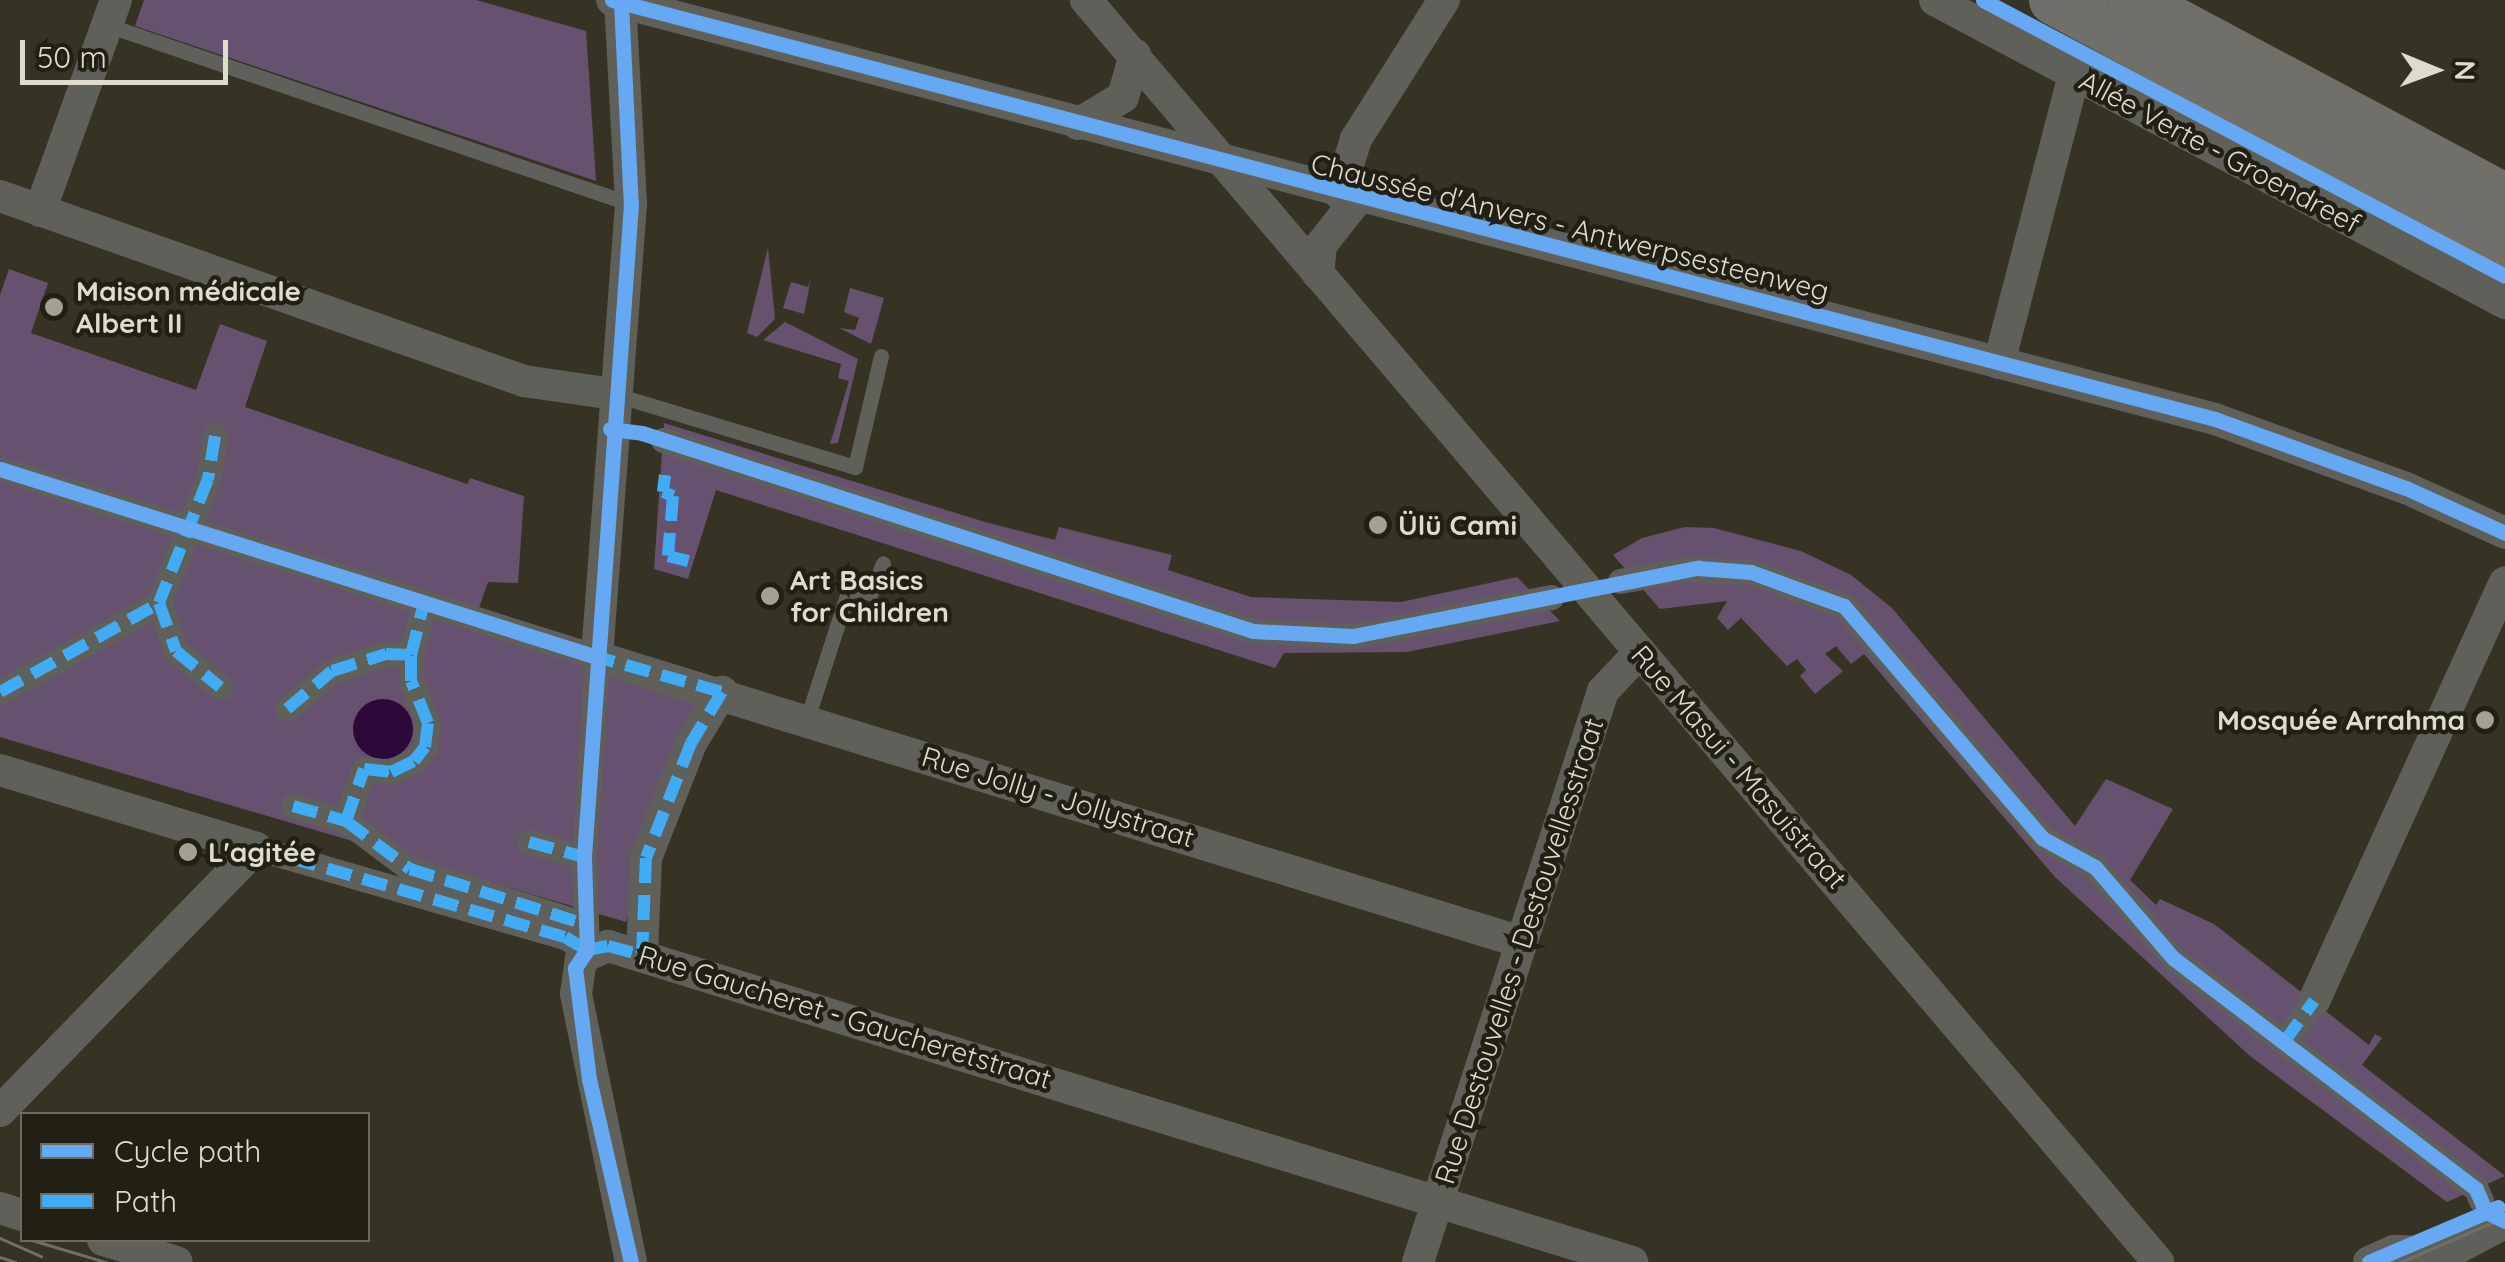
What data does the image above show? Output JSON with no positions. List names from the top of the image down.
{
  "streets": {
    "main road": ["Allée Verte - Groendreef"],
    "street": [
      "Chaussée d'Anvers - Antwerpsesteenweg",
      "Rue Masui - Masuistraat",
      "Rue Jolly - Jollystraat",
      "Rue Destouvelles - Destouvellesstraat",
      "Rue Gaucheret - Gaucheretstraat"
    ]
  },
  "crossings": [
    ["Chaussée d'Anvers - Antwerpsesteenweg", "Rue Masui - Masuistraat"],
    ["Rue Masui - Masuistraat", "Rue Destouvelles - Destouvellesstraat"],
    ["Rue Jolly - Jollystraat", "Rue Destouvelles - Destouvellesstraat"],
    ["Rue Destouvelles - Destouvellesstraat", "Rue Gaucheret - Gaucheretstraat"]
  ],
  "places": [
    "Maison médicale Albert II",
    "Ülü Cami",
    "Art Basics for Children",
    "Mosquée Arrahma",
    "L'agitée"
  ],
  "legend": ["Cycle path", "Path"],
  "scale_bar": "50 m",
  "north": "right"
}
